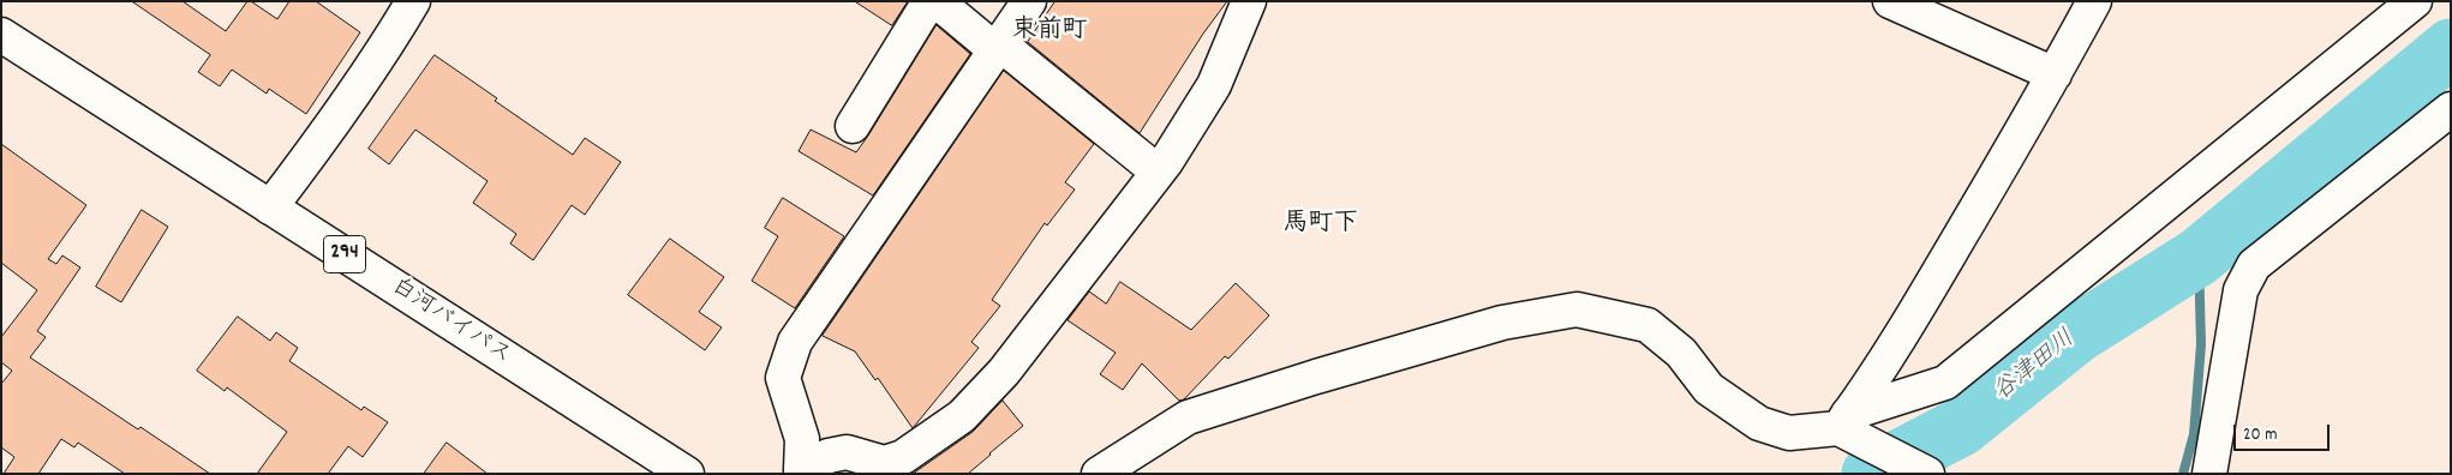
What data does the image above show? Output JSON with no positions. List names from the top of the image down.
{
  "streets": {
    "main road": ["294", "白河バイパス"]
  },
  "districts": ["束前町", "馬町下"],
  "water": ["谷津田川"],
  "scale_bar": "20 m"
}
